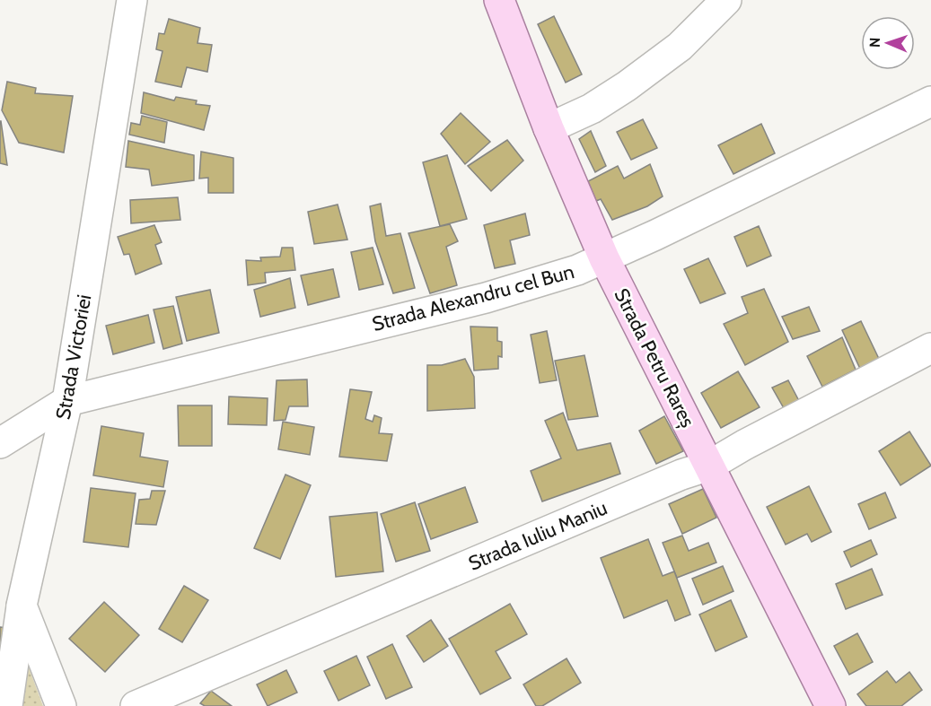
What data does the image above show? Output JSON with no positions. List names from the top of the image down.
{
  "streets": {
    "main road": ["Strada Petru Rareș"],
    "street": ["Strada Alexandru cel Bun", "Strada Victoriei", "Strada Iuliu Maniu"]
  },
  "crossings": [
    ["Strada Alexandru cel Bun", "Strada Victoriei"],
    ["Strada Alexandru cel Bun", "Strada Petru Rareș"],
    ["Strada Petru Rareș", "Strada Iuliu Maniu"]
  ],
  "north": "left"
}
